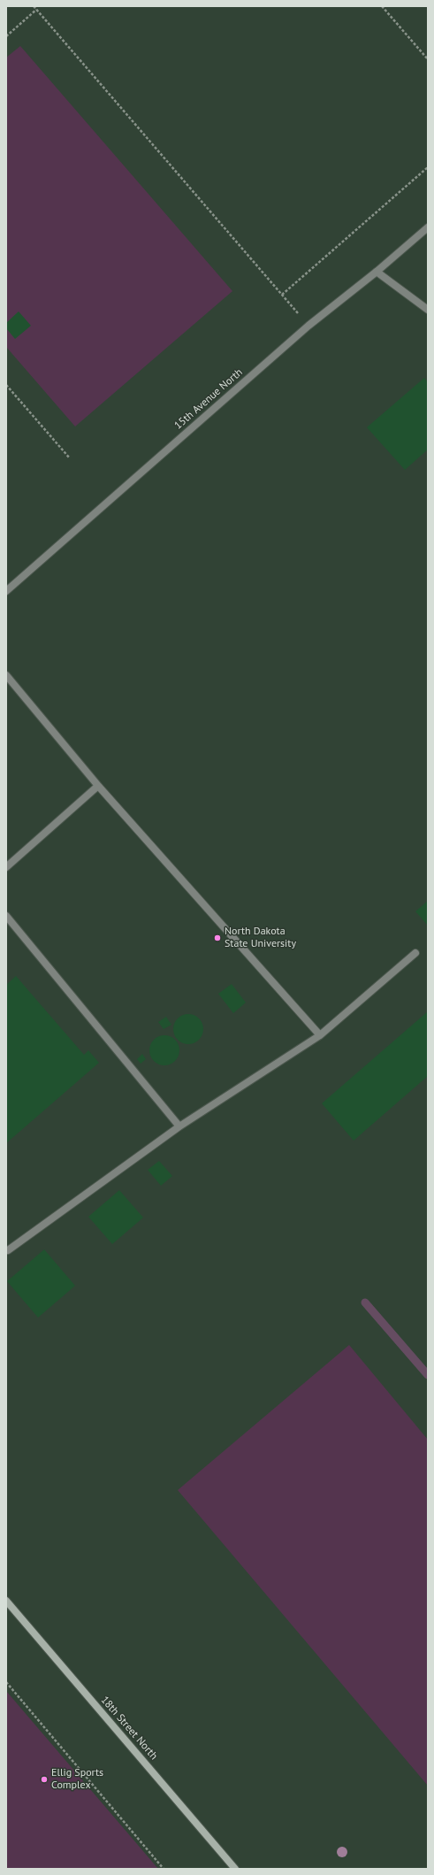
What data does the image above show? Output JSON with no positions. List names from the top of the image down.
{
  "streets": {
    "street": ["15th Avenue North", "18th Street North"]
  },
  "places": ["North Dakota State University", "Ellig Sports Complex"]
}
